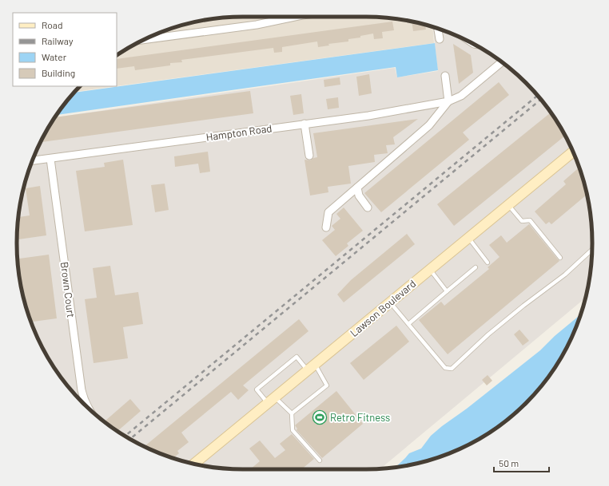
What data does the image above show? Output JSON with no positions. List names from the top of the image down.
{
  "streets": {
    "main road": ["Lawson Boulevard"],
    "street": ["Hampton Road", "Brown Court"]
  },
  "crossings": [
    ["Hampton Road", "Brown Court"]
  ],
  "places": {
    "sports": ["Retro Fitness"]
  },
  "legend": [
    "Road",
    "Railway",
    "Water",
    "Building"
  ],
  "scale_bar": "50 m"
}
